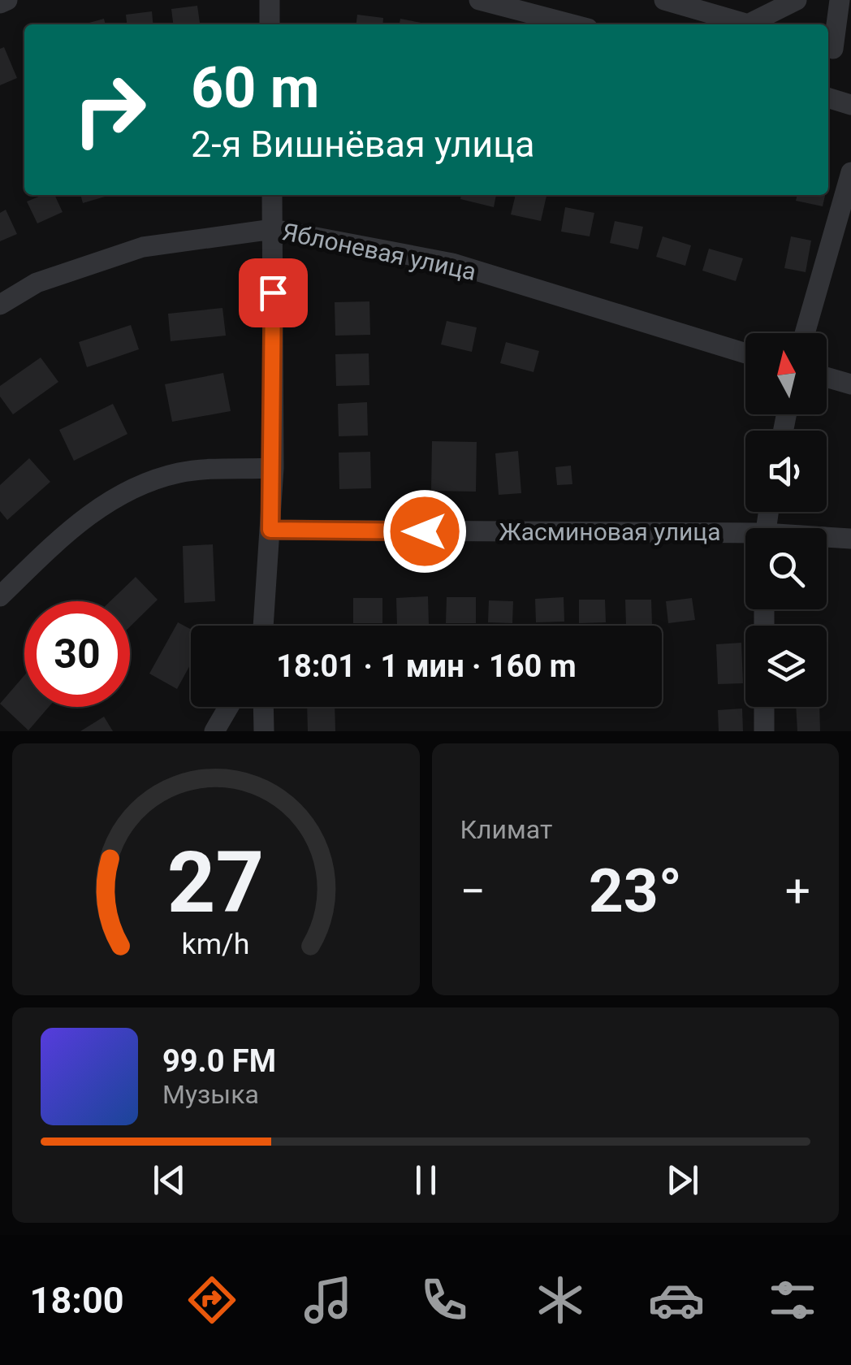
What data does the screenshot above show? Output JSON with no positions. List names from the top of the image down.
{
  "streets": {
    "street": ["Яблоневая улица", "Жасминовая улица"]
  },
  "north": "top",
  "page": {
    "turn": ["60 m", "2-я Вишнёвая улица"],
    "limit": "30",
    "trip": "18:01 · 1 мин · 160 m",
    "tile": "Климат",
    "heat": ["−", "23°", "+"],
    "song": ["99.0 FM", "Музыка"],
    "tabs": "18:00",
    "gauge": ["27", "km/h"]
  }
}
